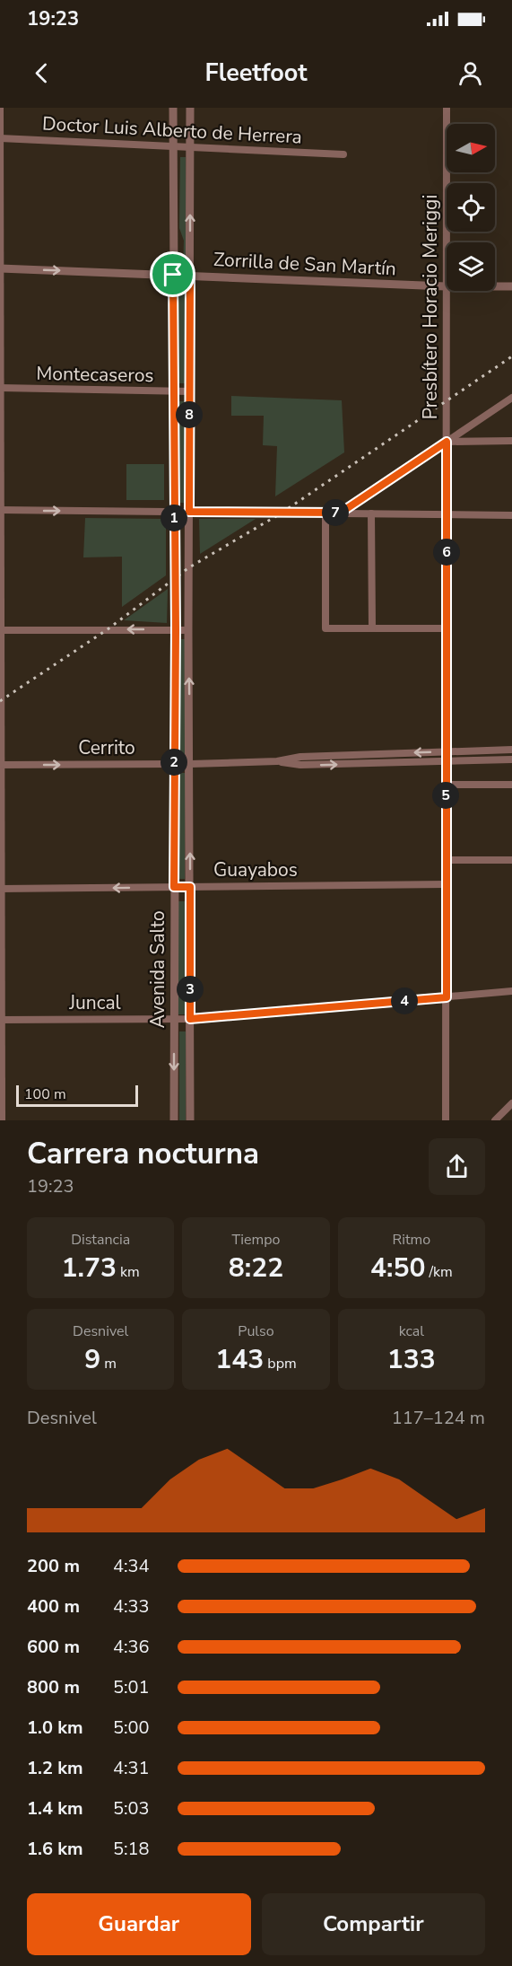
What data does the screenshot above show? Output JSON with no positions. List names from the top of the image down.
{
  "streets": {
    "street": [
      "Doctor Luis Alberto de Herrera",
      "Zorrilla de San Martín",
      "Presbítero Horacio Meriggi",
      "Montecaseros",
      "Cerrito",
      "Guayabos",
      "Avenida Salto",
      "Juncal"
    ]
  },
  "crossings": [
    ["Doctor Luis Alberto de Herrera", "Avenida Salto"],
    ["Zorrilla de San Martín", "Presbítero Horacio Meriggi"],
    ["Zorrilla de San Martín", "Avenida Salto"],
    ["Presbítero Horacio Meriggi", "Cerrito"],
    ["Presbítero Horacio Meriggi", "Guayabos"],
    ["Presbítero Horacio Meriggi", "Juncal"],
    ["Montecaseros", "Avenida Salto"],
    ["Cerrito", "Avenida Salto"],
    ["Guayabos", "Avenida Salto"],
    ["Avenida Salto", "Juncal"]
  ],
  "one_way": ["Guayabos"],
  "scale_bar": "100 m",
  "north": "right",
  "page": {
    "status": "19:23",
    "header": "Fleetfoot",
    "pins": [
      "8",
      "7",
      "1",
      "6",
      "2",
      "5",
      "3",
      "4"
    ],
    "scale": "100 m",
    "heading": ["Carrera nocturna", "19:23"],
    "stats": [
      ["Distancia", "1.73 km"],
      ["Tiempo", "8:22"],
      ["Ritmo", "4:50 /km"],
      ["Desnivel", "9 m"],
      ["Pulso", "143 bpm"],
      ["kcal", "133"]
    ],
    "chart": ["Desnivel", "117–124 m"],
    "list": [
      {
        "name": "200 m",
        "note": "4:34"
      },
      {
        "name": "400 m",
        "note": "4:33"
      },
      {
        "name": "600 m",
        "note": "4:36"
      },
      {
        "name": "800 m",
        "note": "5:01"
      },
      {
        "name": "1.0 km",
        "note": "5:00"
      },
      {
        "name": "1.2 km",
        "note": "4:31"
      },
      {
        "name": "1.4 km",
        "note": "5:03"
      },
      {
        "name": "1.6 km",
        "note": "5:18"
      }
    ],
    "buttons": ["Guardar", "Compartir"]
  }
}
